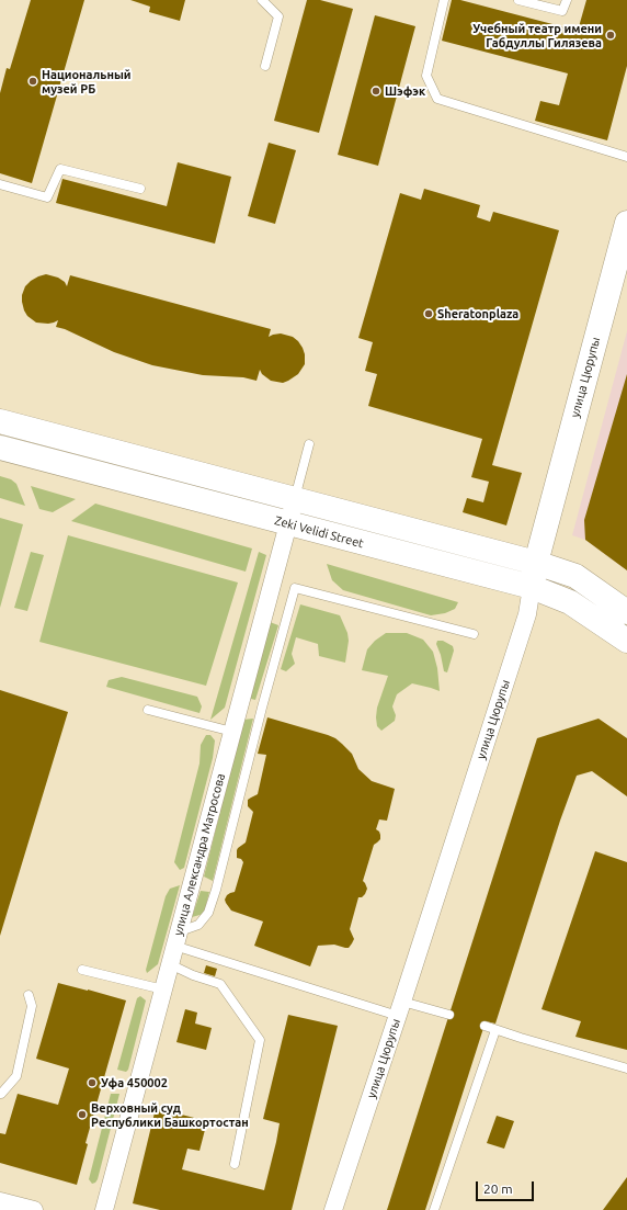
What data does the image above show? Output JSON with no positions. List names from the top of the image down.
{
  "streets": {
    "main road": ["улица Цюрупы", "Zeki Velidi Street"],
    "street": ["улица Александра Матросова"]
  },
  "crossings": [
    ["улица Цюрупы", "Zeki Velidi Street"],
    ["Zeki Velidi Street", "улица Александра Матросова"]
  ],
  "places": [
    "Учебный театр имени Габдуллы Гилязева",
    "Национальный музей РБ",
    "Шэфэк",
    "Sheratonplaza",
    "Уфа 450002",
    "Верховный суд Республики Башкортостан"
  ],
  "scale_bar": "20 m"
}
